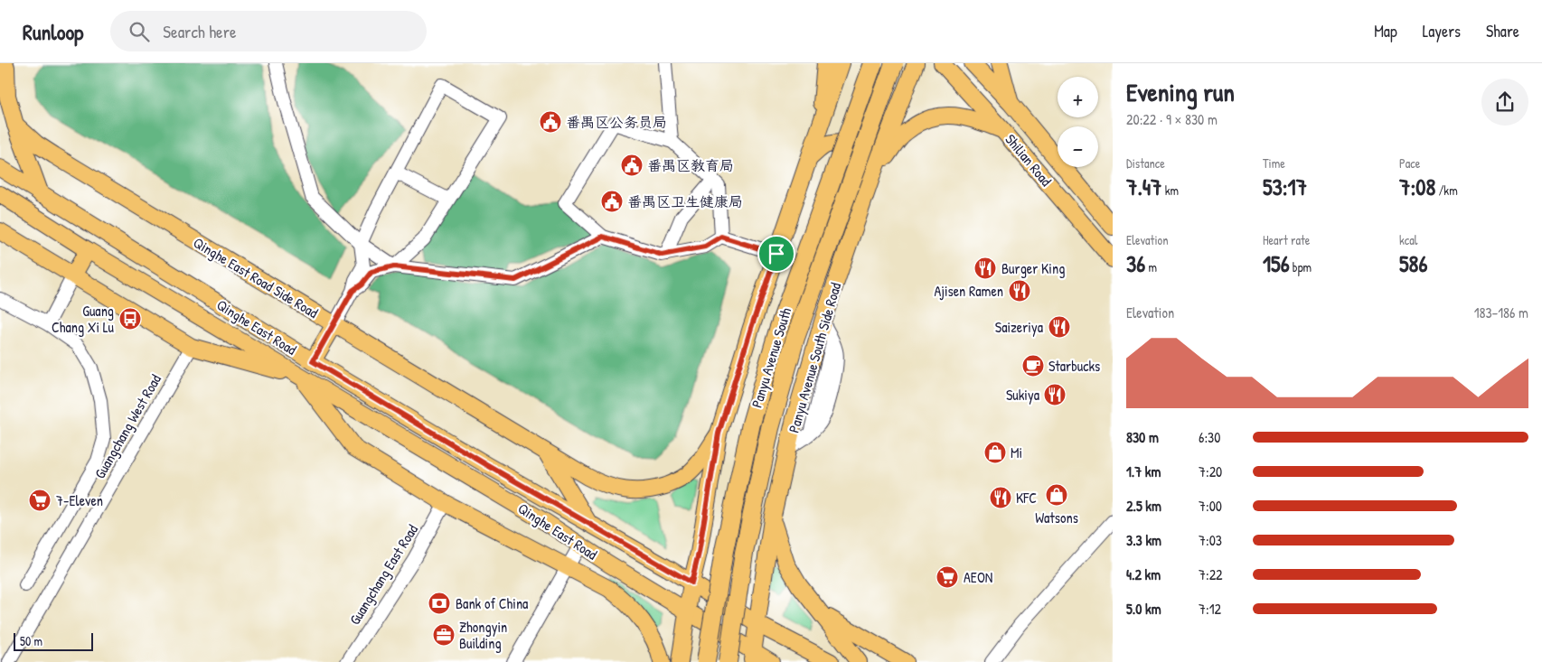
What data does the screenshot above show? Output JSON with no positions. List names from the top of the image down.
{
  "streets": {
    "highway": ["Panyu Avenue South"],
    "main road": [
      "Shilian Road",
      "Qinghe East Road Side Road",
      "Qinghe East Road",
      "Panyu Avenue South Side Road"
    ],
    "street": ["Guangchang West Road", "Guangchang East Road"]
  },
  "crossings": [
    ["Qinghe East Road", "Panyu Avenue South Side Road"]
  ],
  "places": {
    "public building": ["番禺区公务员局", "番禺区教育局", "番禺区卫生健康局"],
    "restaurant": [
      "Burger King",
      "Ajisen Ramen",
      "Saizeriya",
      "Sukiya",
      "KFC"
    ],
    "bus stop": ["Guang Chang Xi Lu"],
    "cafe": ["Starbucks"],
    "shop": ["Mi", "Watsons"],
    "supermarket": ["7-Eleven", "AEON"],
    "bank": ["Bank of China"],
    "office": ["Zhongyin Building"]
  },
  "scale_bar": "50 m",
  "page": {
    "header": "Runloop",
    "search": "Search here",
    "nav": ["Map", "Layers", "Share"],
    "heading": ["Evening run", "20:22 · 9 × 830 m"],
    "map_buttons": ["+", "−"],
    "stats": [
      ["Distance", "7.47 km"],
      ["Time", "53:17"],
      ["Pace", "7:08 /km"],
      ["Elevation", "36 m"],
      ["Heart rate", "156 bpm"],
      ["kcal", "586"]
    ],
    "chart": ["Elevation", "183–186 m"],
    "list": [
      {
        "name": "830 m",
        "note": "6:30"
      },
      {
        "name": "1.7 km",
        "note": "7:20"
      },
      {
        "name": "2.5 km",
        "note": "7:00"
      },
      {
        "name": "3.3 km",
        "note": "7:03"
      },
      {
        "name": "4.2 km",
        "note": "7:22"
      },
      {
        "name": "5.0 km",
        "note": "7:12"
      }
    ],
    "scale": "50 m"
  }
}
